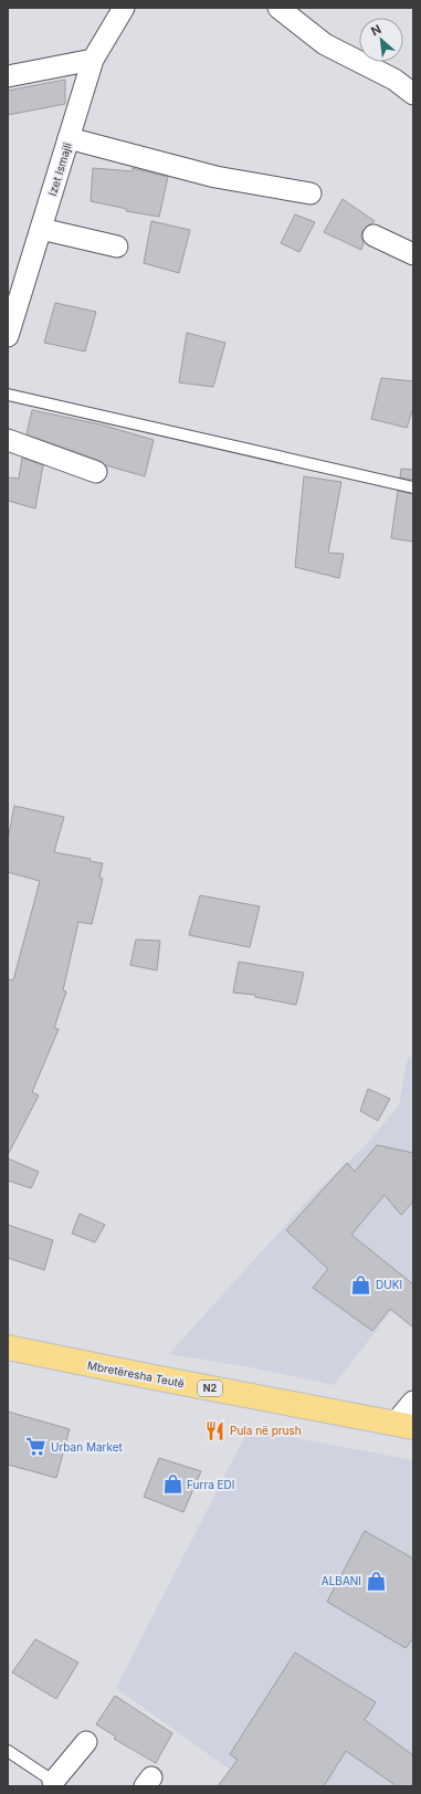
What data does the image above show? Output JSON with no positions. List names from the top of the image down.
{
  "streets": {
    "main road": ["Mbretëresha Teutë", "N2"],
    "street": ["Izet Ismajli"]
  },
  "places": {
    "shop": ["DUKI", "Furra EDI", "ALBANI"],
    "restaurant": ["Pula në prush"],
    "supermarket": ["Urban Market"]
  },
  "north": "top left"
}
